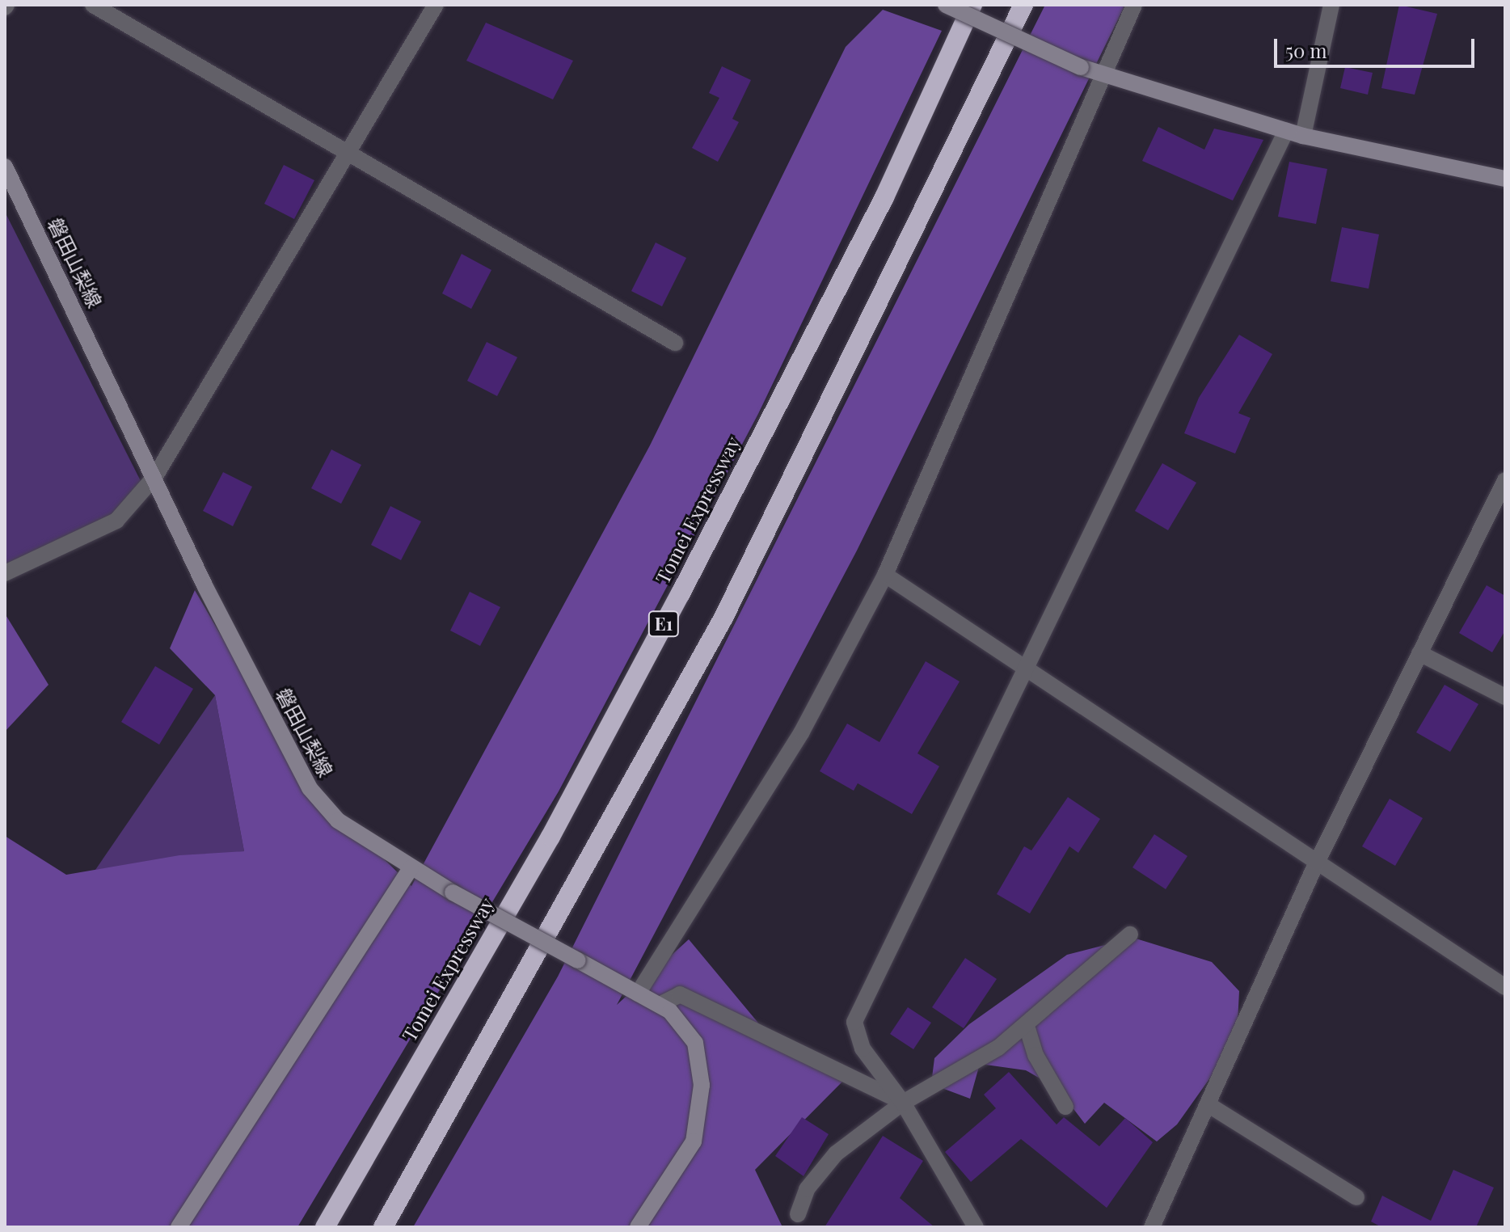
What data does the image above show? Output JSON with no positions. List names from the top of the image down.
{
  "streets": {
    "highway": ["Tomei Expressway", "E1"],
    "main road": ["磐田山梨線"]
  },
  "scale_bar": "50 m"
}
